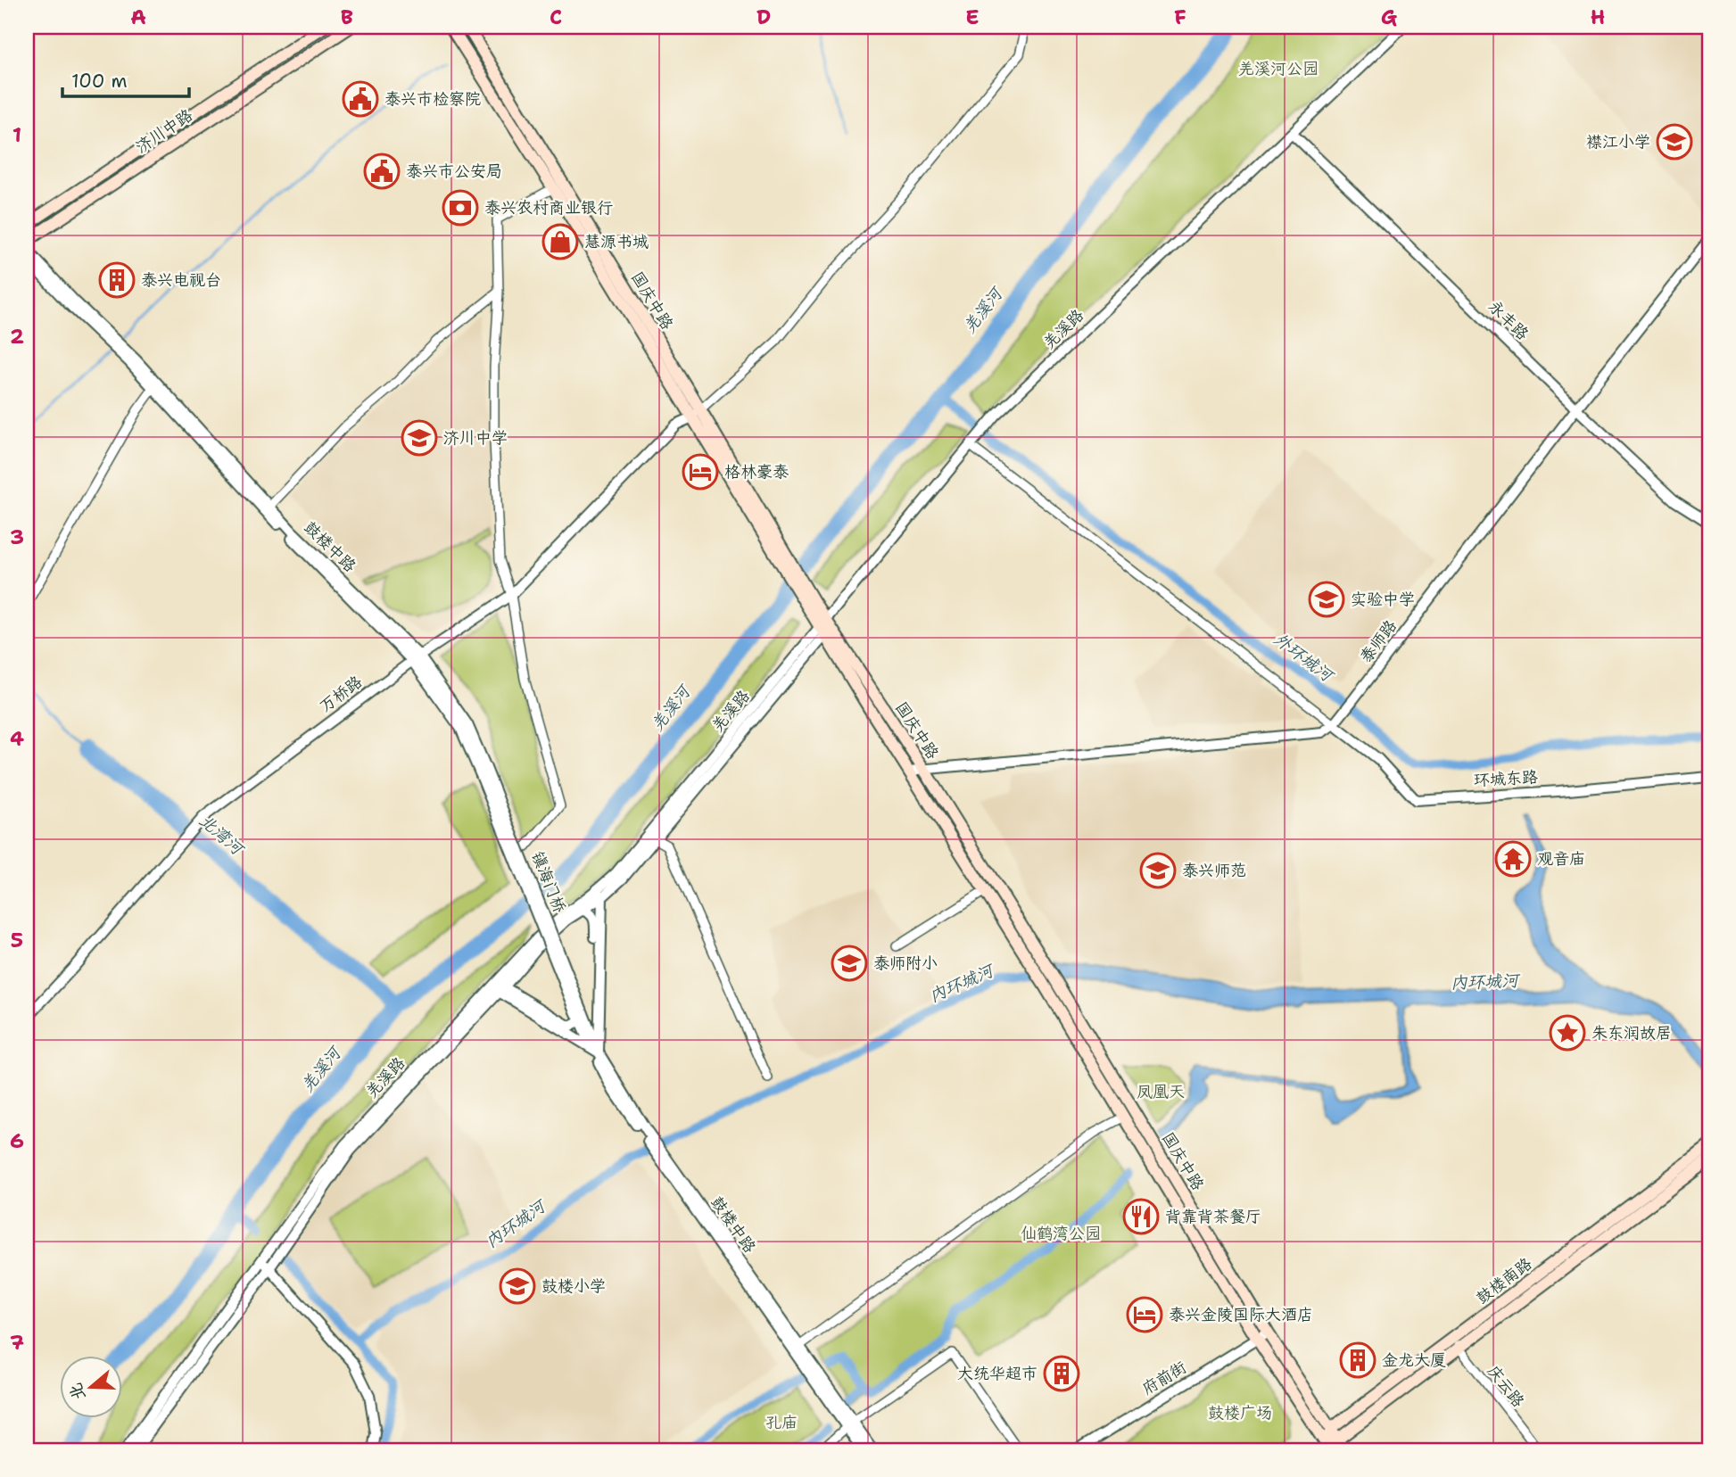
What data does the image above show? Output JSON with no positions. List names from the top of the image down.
{
  "streets": {
    "main road": ["济川中路", "国庆中路", "鼓楼南路"],
    "street": [
      "永丰路",
      "羌溪路",
      "鼓楼中路",
      "泰师路",
      "万桥路",
      "环城东路",
      "镇海门桥",
      "府前街",
      "庆云路"
    ]
  },
  "crossings": [
    ["国庆中路", "羌溪路"],
    ["国庆中路", "万桥路"],
    ["国庆中路", "鼓楼南路"],
    ["国庆中路", "府前街"],
    ["永丰路", "羌溪路"],
    ["永丰路", "泰师路"],
    ["鼓楼中路", "万桥路"],
    ["鼓楼中路", "镇海门桥"],
    ["泰师路", "环城东路"],
    ["鼓楼南路", "庆云路"]
  ],
  "water": [
    "羌溪河",
    "外环城河",
    "北湾河",
    "内环城河"
  ],
  "parks": [
    "羌溪河公园",
    "凤凰天",
    "仙鹤湾公园",
    "鼓楼广场",
    "孔庙"
  ],
  "places": {
    "public building": ["泰兴市检察院", "泰兴市公安局"],
    "school or university": [
      "襟江小学",
      "济川中学",
      "实验中学",
      "泰兴师范",
      "泰师附小",
      "鼓楼小学"
    ],
    "bank": ["泰兴农村商业银行"],
    "shop": ["慧源书城"],
    "building": ["泰兴电视台", "金龙大厦", "大统华超市"],
    "hotel": ["格林豪泰", "泰兴金陵国际大酒店"],
    "temple": ["观音庙"],
    "place": ["朱东润故居"],
    "restaurant": ["背靠背茶餐厅"]
  },
  "scale_bar": "100 m",
  "north": "left",
  "grid": {
    "columns": [
      "A",
      "B",
      "C",
      "D",
      "E",
      "F",
      "G",
      "H"
    ],
    "rows": [
      "1",
      "2",
      "3",
      "4",
      "5",
      "6",
      "7"
    ]
  }
}
